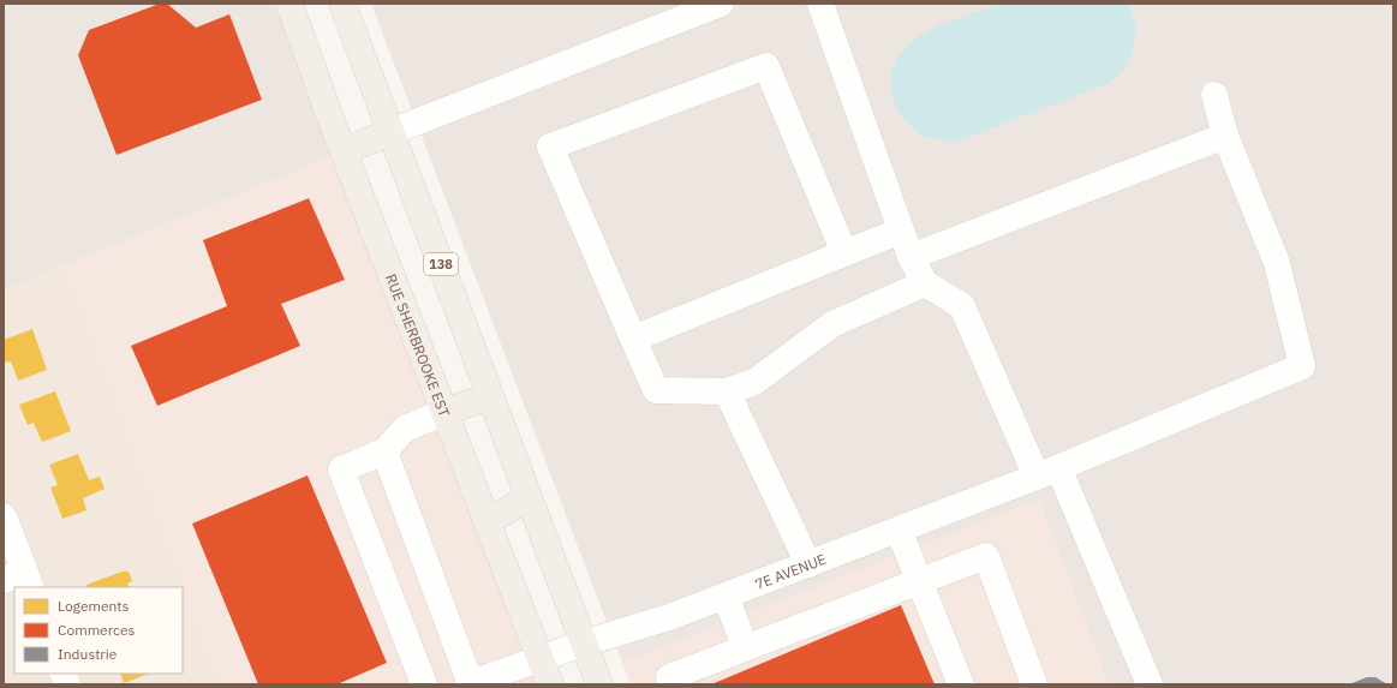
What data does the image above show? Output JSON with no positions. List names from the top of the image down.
{
  "streets": {
    "main road": ["138", "RUE SHERBROOKE EST"],
    "street": ["7E AVENUE"]
  },
  "crossings": [
    ["138", "7E AVENUE"],
    ["RUE SHERBROOKE EST", "7E AVENUE"]
  ],
  "legend": ["Logements", "Commerces", "Industrie"]
}
